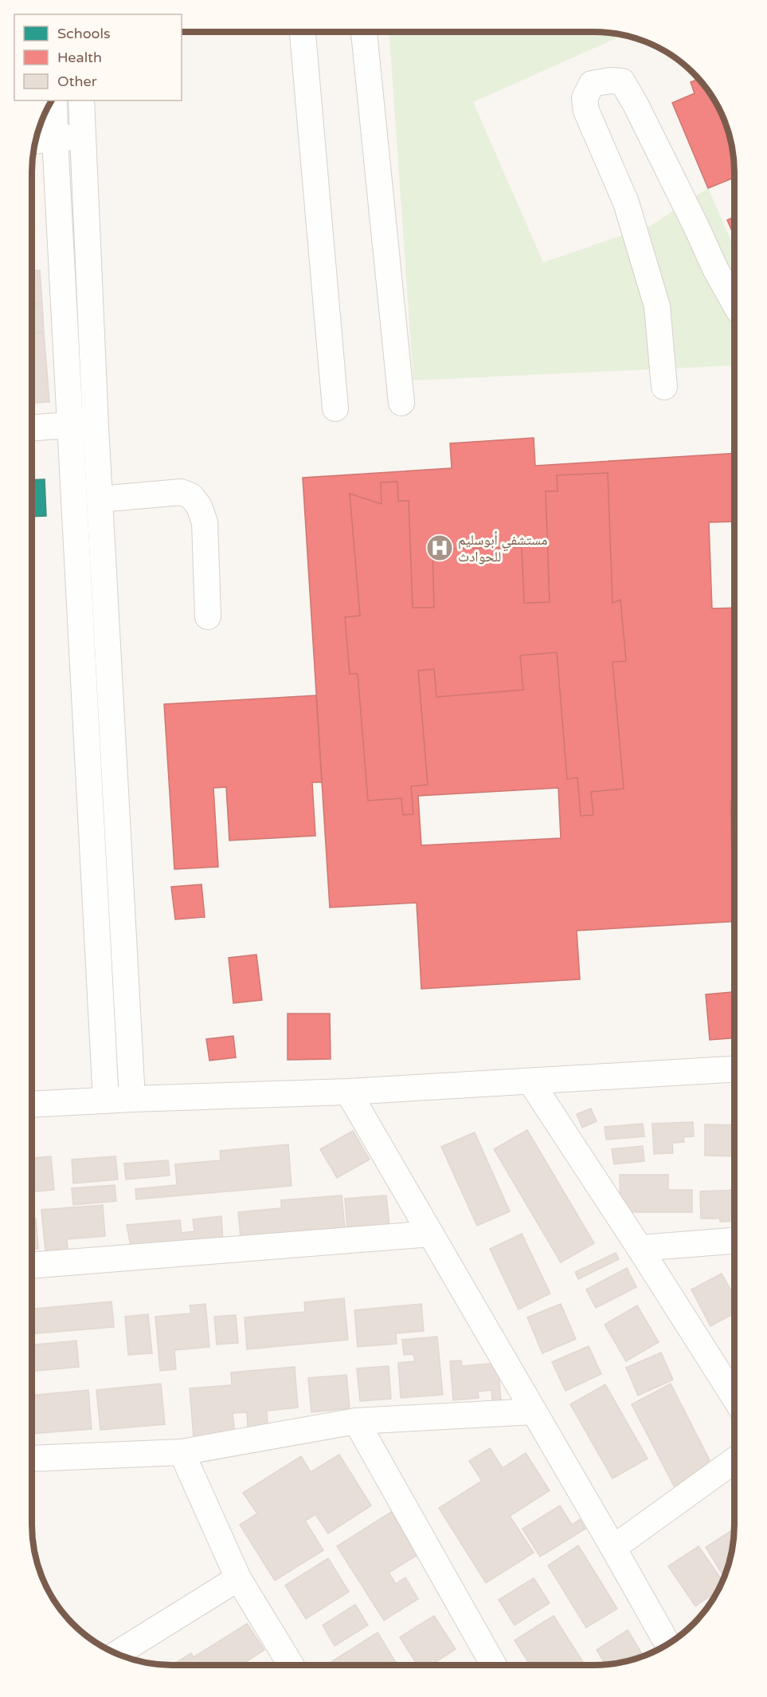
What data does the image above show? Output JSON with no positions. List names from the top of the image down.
{
  "places": {
    "hospital": ["مستشفي أبوسليم للحوادث"]
  },
  "legend": ["Schools", "Health", "Other"]
}
